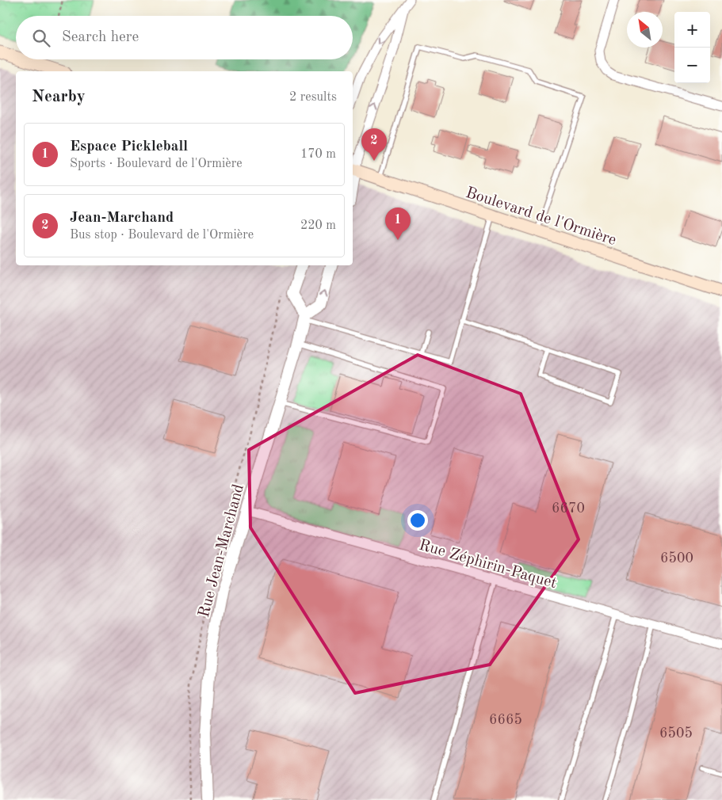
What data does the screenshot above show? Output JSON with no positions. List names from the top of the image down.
{
  "streets": {
    "main road": ["Boulevard de l'Ormière"],
    "street": ["Rue Jean-Marchand", "Rue Zéphirin-Paquet"]
  },
  "crossings": [
    ["Rue Jean-Marchand", "Rue Zéphirin-Paquet"]
  ],
  "house_numbers": [
    "6670",
    "6500",
    "6665",
    "6505"
  ],
  "north": "top left",
  "page": {
    "map_buttons": ["+", "−"],
    "search": "Search here",
    "heading": ["Nearby", "2 results"],
    "list": [
      {
        "mark": "1",
        "name": "Espace Pickleball",
        "note": "Sports · Boulevard de l'Ormière",
        "value": "170 m"
      },
      {
        "mark": "2",
        "name": "Jean-Marchand",
        "note": "Bus stop · Boulevard de l'Ormière",
        "value": "220 m"
      }
    ],
    "pins": ["2", "1"]
  }
}
